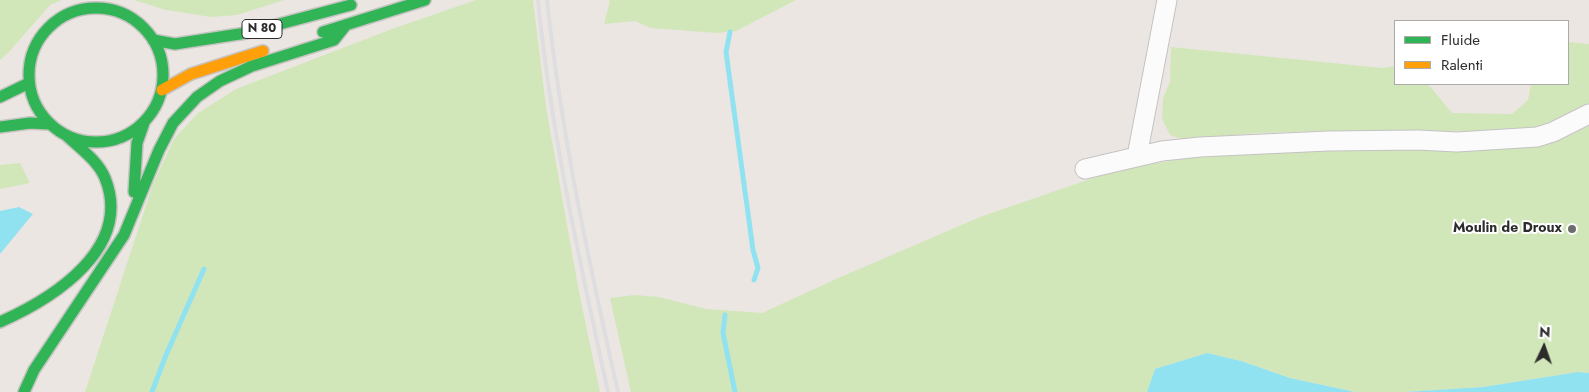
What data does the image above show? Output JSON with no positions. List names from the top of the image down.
{
  "streets": {
    "main road": ["N 80"]
  },
  "places": ["Moulin de Droux"],
  "legend": ["Fluide", "Ralenti"],
  "north": "top"
}
